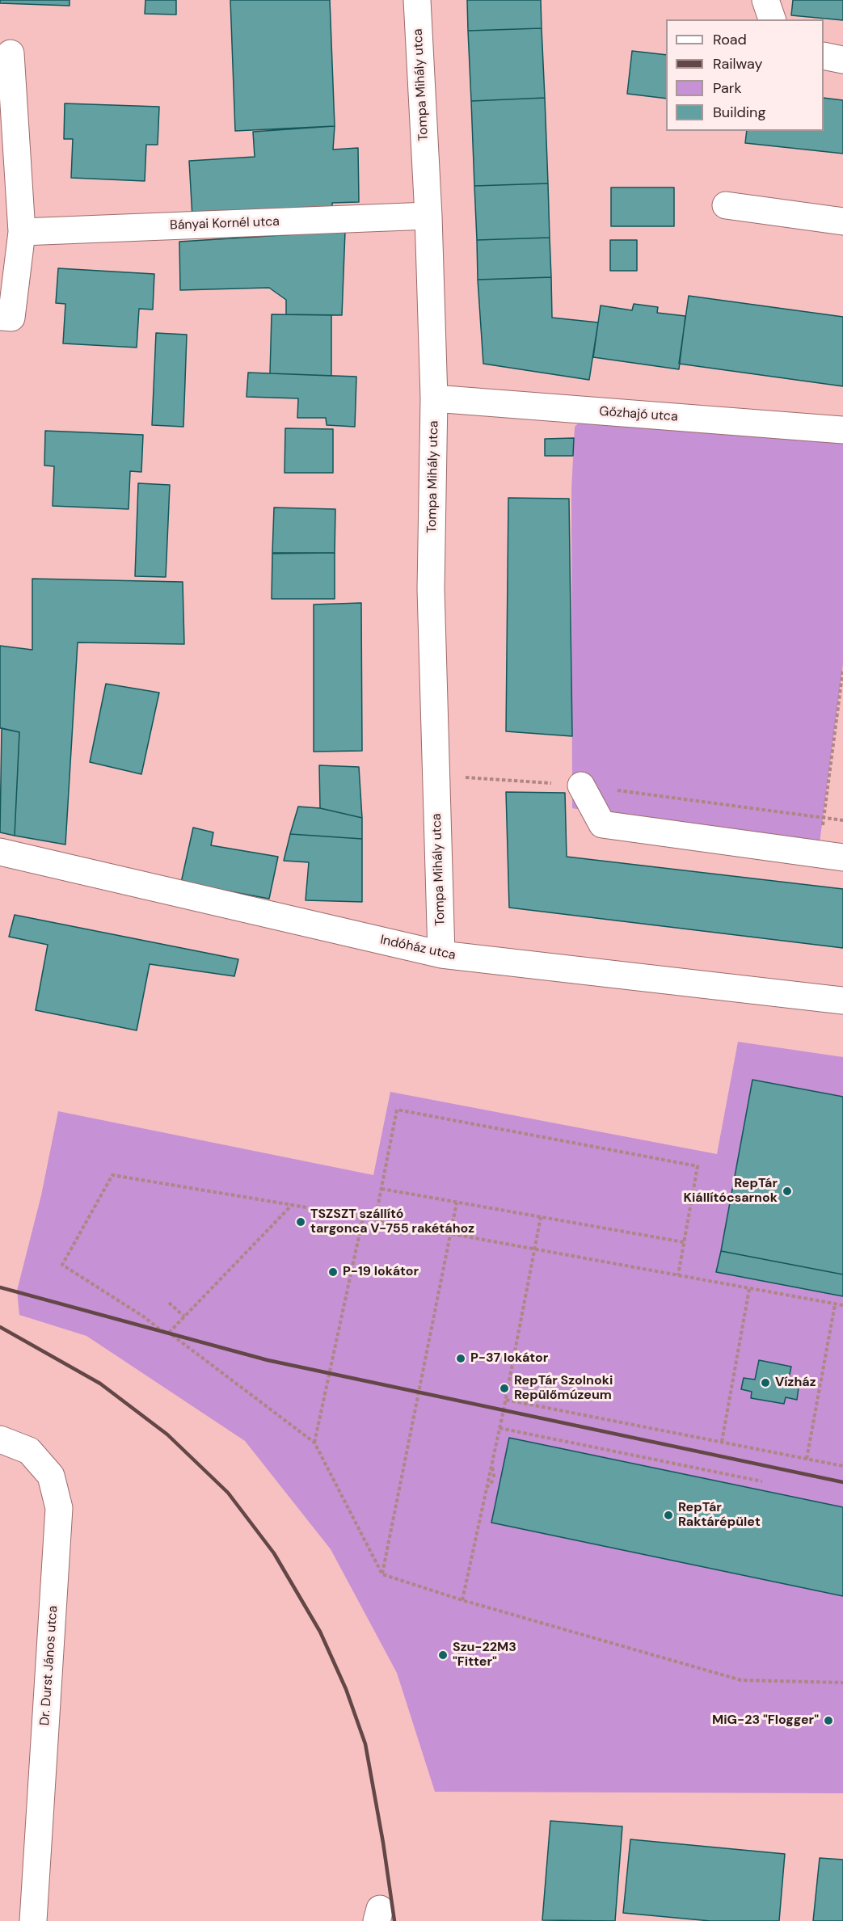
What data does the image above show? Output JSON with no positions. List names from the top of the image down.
{
  "streets": {
    "street": [
      "Tompa Mihály utca",
      "Bányai Kornél utca",
      "Gőzhajó utca",
      "Indóház utca",
      "Dr. Durst János utca"
    ]
  },
  "crossings": [
    ["Tompa Mihály utca", "Bányai Kornél utca"],
    ["Tompa Mihály utca", "Gőzhajó utca"],
    ["Tompa Mihály utca", "Indóház utca"]
  ],
  "places": [
    "RepTár Kiállítócsarnok",
    "TSZSZT szállító targonca V-755 rakétához",
    "P-19 lokátor",
    "P-37 lokátor",
    "Vízház",
    "RepTár Szolnoki Repülőmúzeum",
    "RepTár Raktárépület",
    "Szu-22M3 \"Fitter\"",
    "MiG-23 \"Flogger\""
  ],
  "legend": [
    "Road",
    "Railway",
    "Park",
    "Building"
  ]
}
